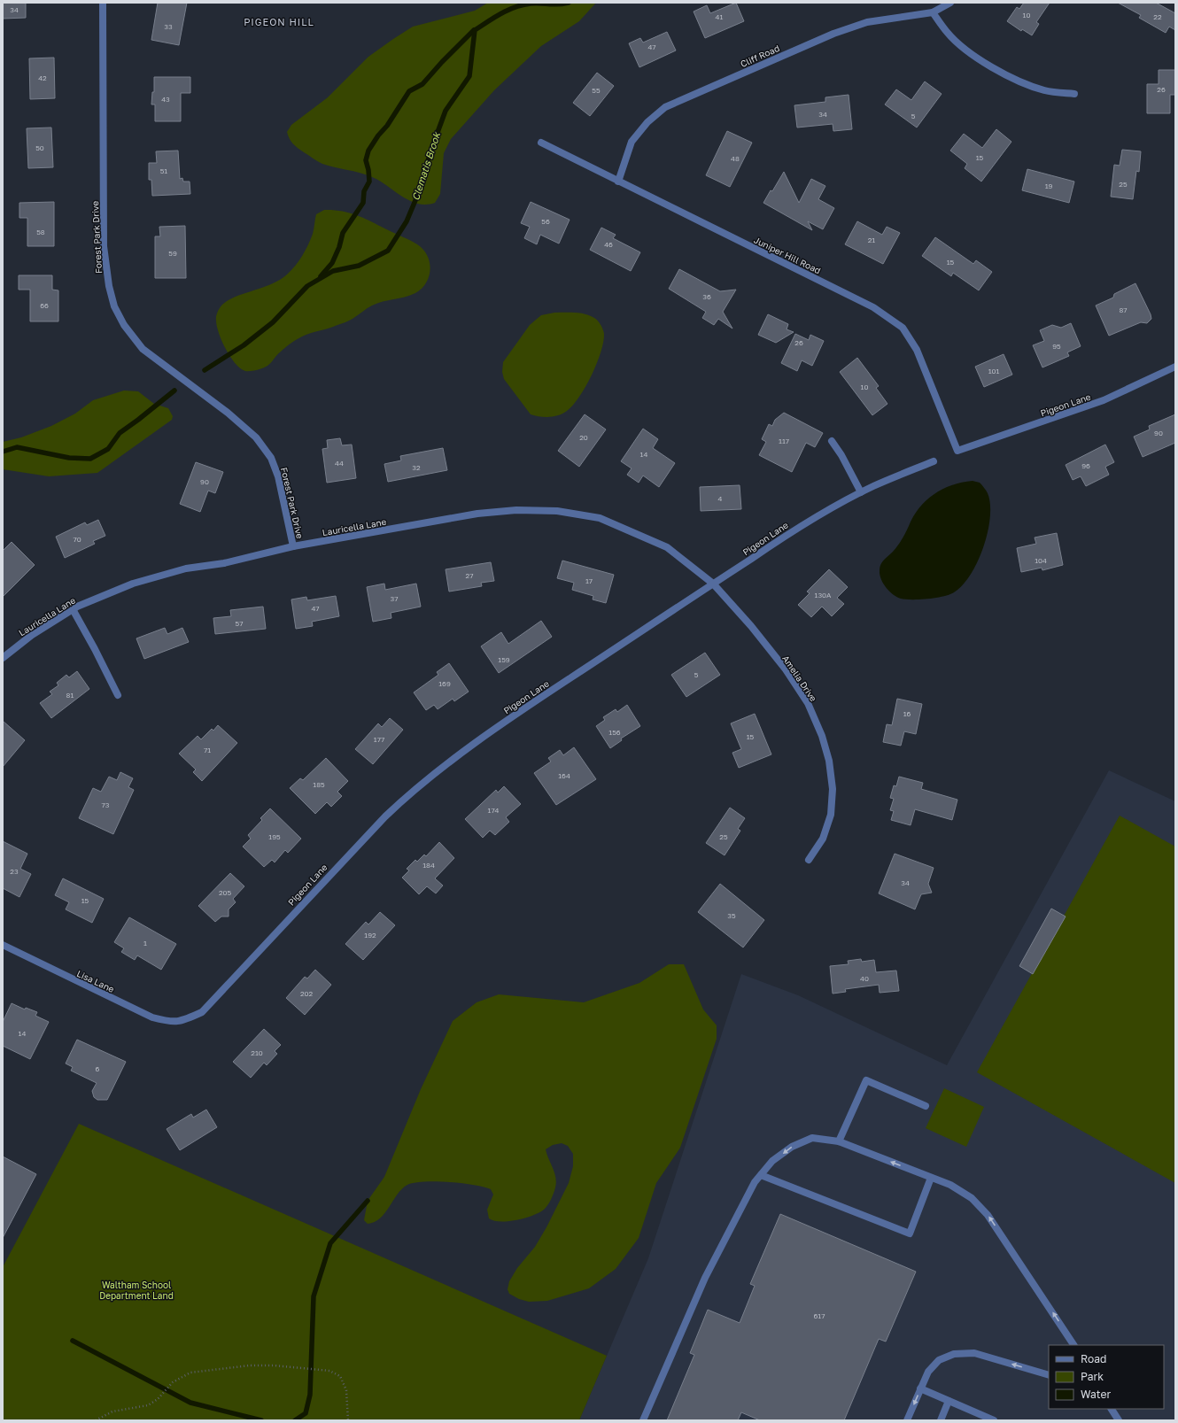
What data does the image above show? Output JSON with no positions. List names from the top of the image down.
{
  "streets": {
    "street": [
      "Cliff Road",
      "Forest Park Drive",
      "Juniper Hill Road",
      "Pigeon Lane",
      "Lauricella Lane",
      "Amelia Drive",
      "Lisa Lane"
    ]
  },
  "crossings": [
    ["Cliff Road", "Juniper Hill Road"],
    ["Forest Park Drive", "Lauricella Lane"],
    ["Juniper Hill Road", "Pigeon Lane"],
    ["Pigeon Lane", "Lauricella Lane"],
    ["Pigeon Lane", "Amelia Drive"],
    ["Pigeon Lane", "Lisa Lane"],
    ["Lauricella Lane", "Amelia Drive"]
  ],
  "districts": ["PIGEON HILL"],
  "water": ["Clematis Brook"],
  "parks": ["Waltham School Department Land"],
  "house_numbers": [
    "34",
    "10",
    "41",
    "22",
    "33",
    "47",
    "42",
    "26",
    "55",
    "43",
    "34",
    "5",
    "50",
    "15",
    "48",
    "51",
    "25",
    "19",
    "56",
    "58",
    "21",
    "46",
    "59",
    "15",
    "36",
    "66",
    "87",
    "26",
    "95",
    "101",
    "10",
    "90",
    "20",
    "117",
    "14",
    "44",
    "96",
    "32",
    "90",
    "4",
    "70",
    "104",
    "27",
    "17",
    "130A",
    "37",
    "47",
    "57",
    "159",
    "5",
    "169",
    "81",
    "16",
    "156",
    "15",
    "177",
    "71",
    "164",
    "185",
    "73",
    "174",
    "195",
    "25",
    "184",
    "23",
    "34",
    "205",
    "15",
    "35",
    "192",
    "1",
    "40",
    "202",
    "14",
    "210",
    "6",
    "617"
  ],
  "legend": ["Road", "Park", "Water"]
}
